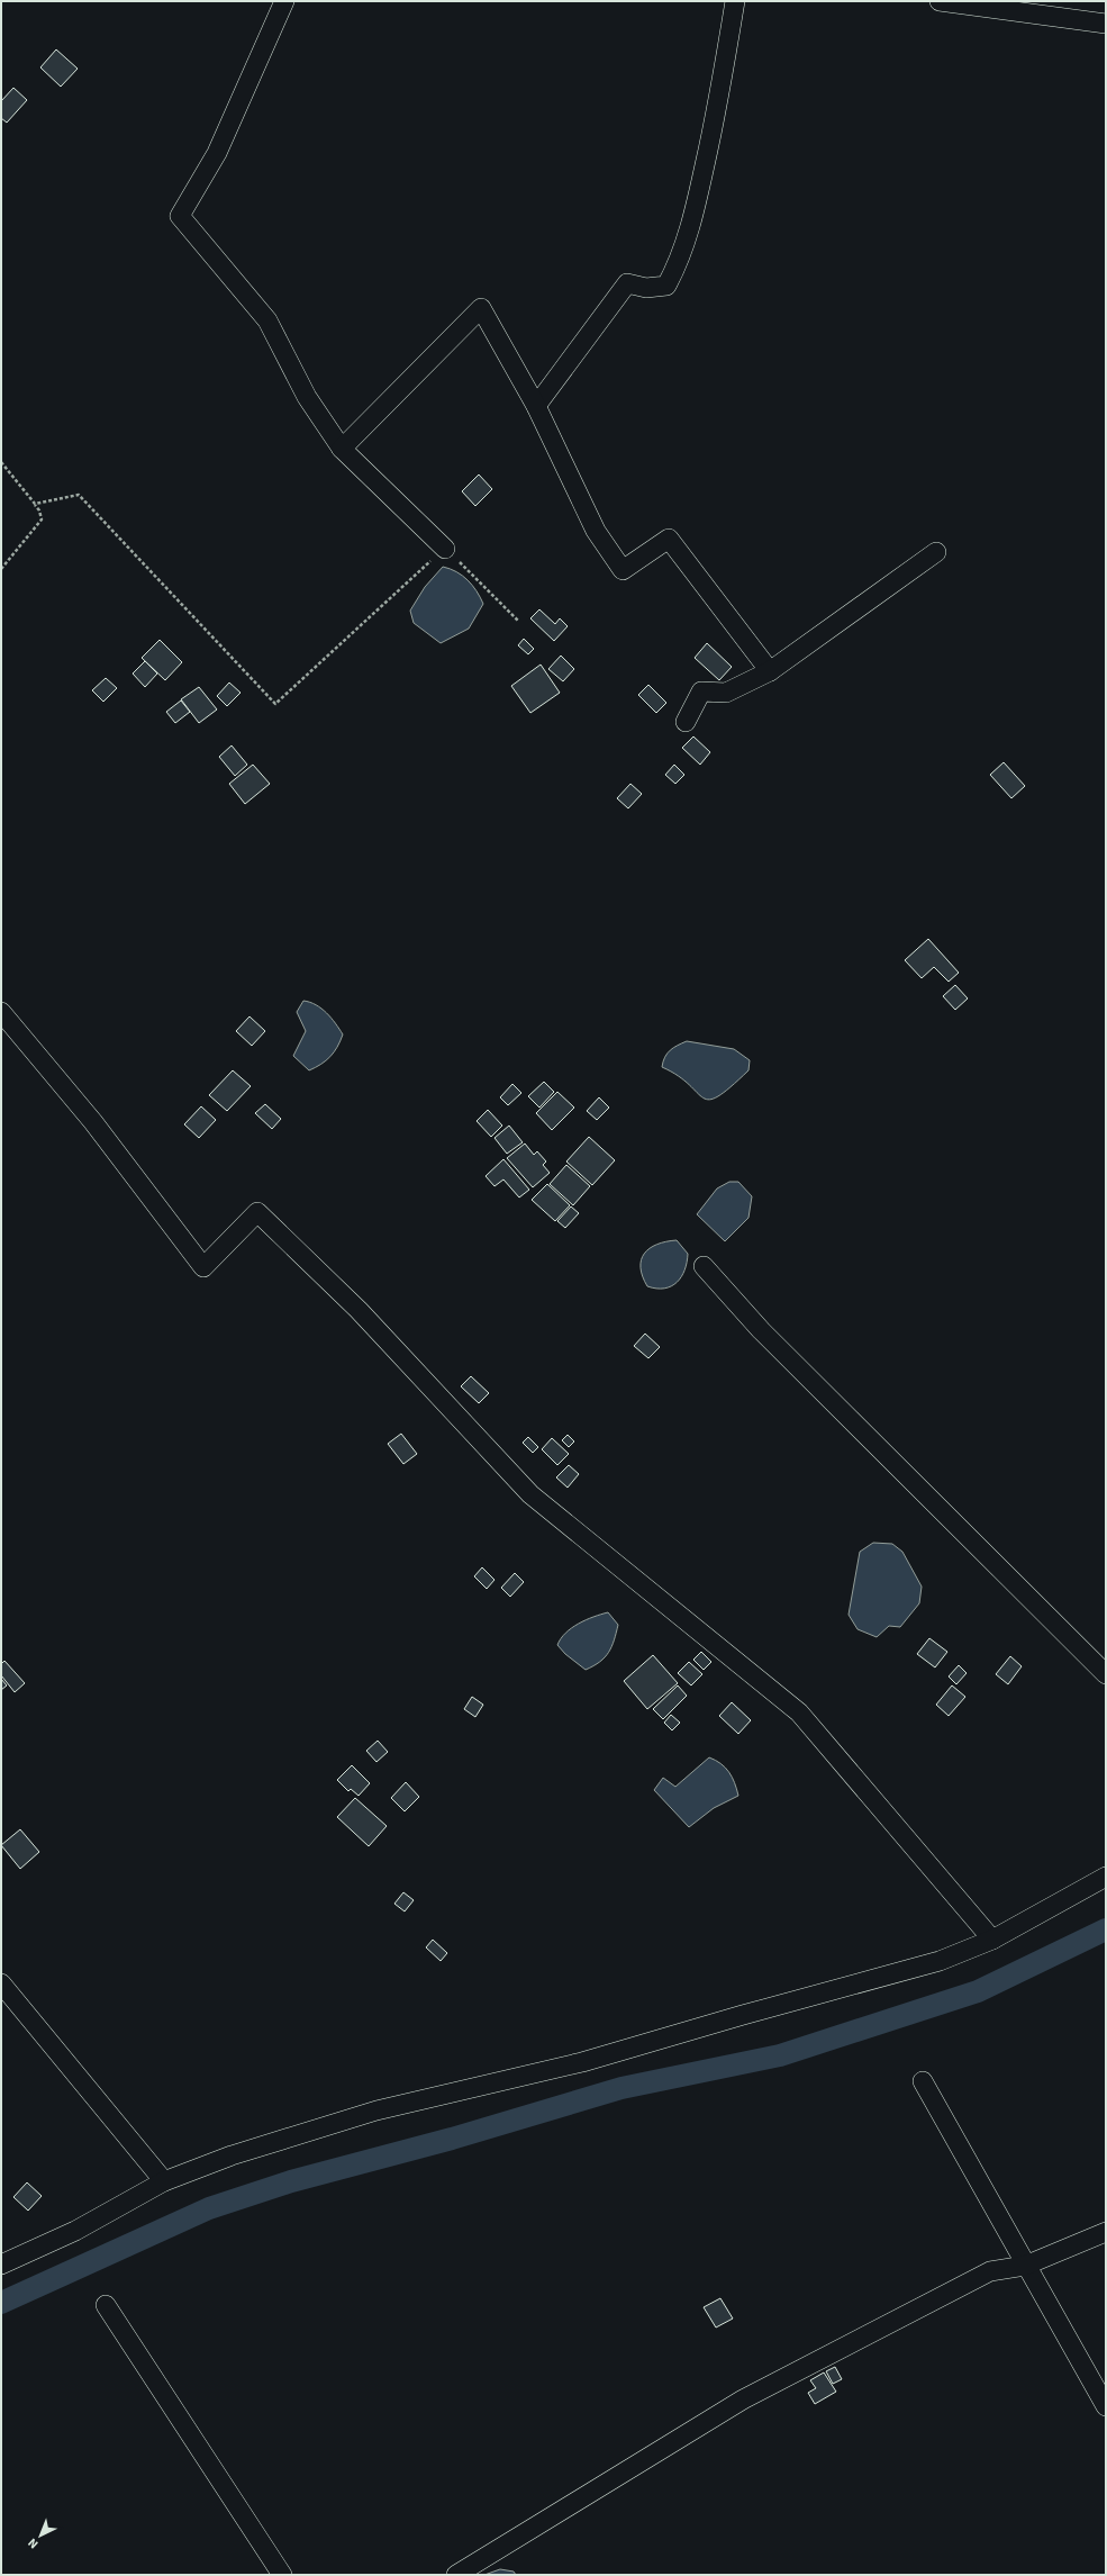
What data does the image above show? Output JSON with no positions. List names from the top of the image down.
{
  "north": "bottom left"
}
